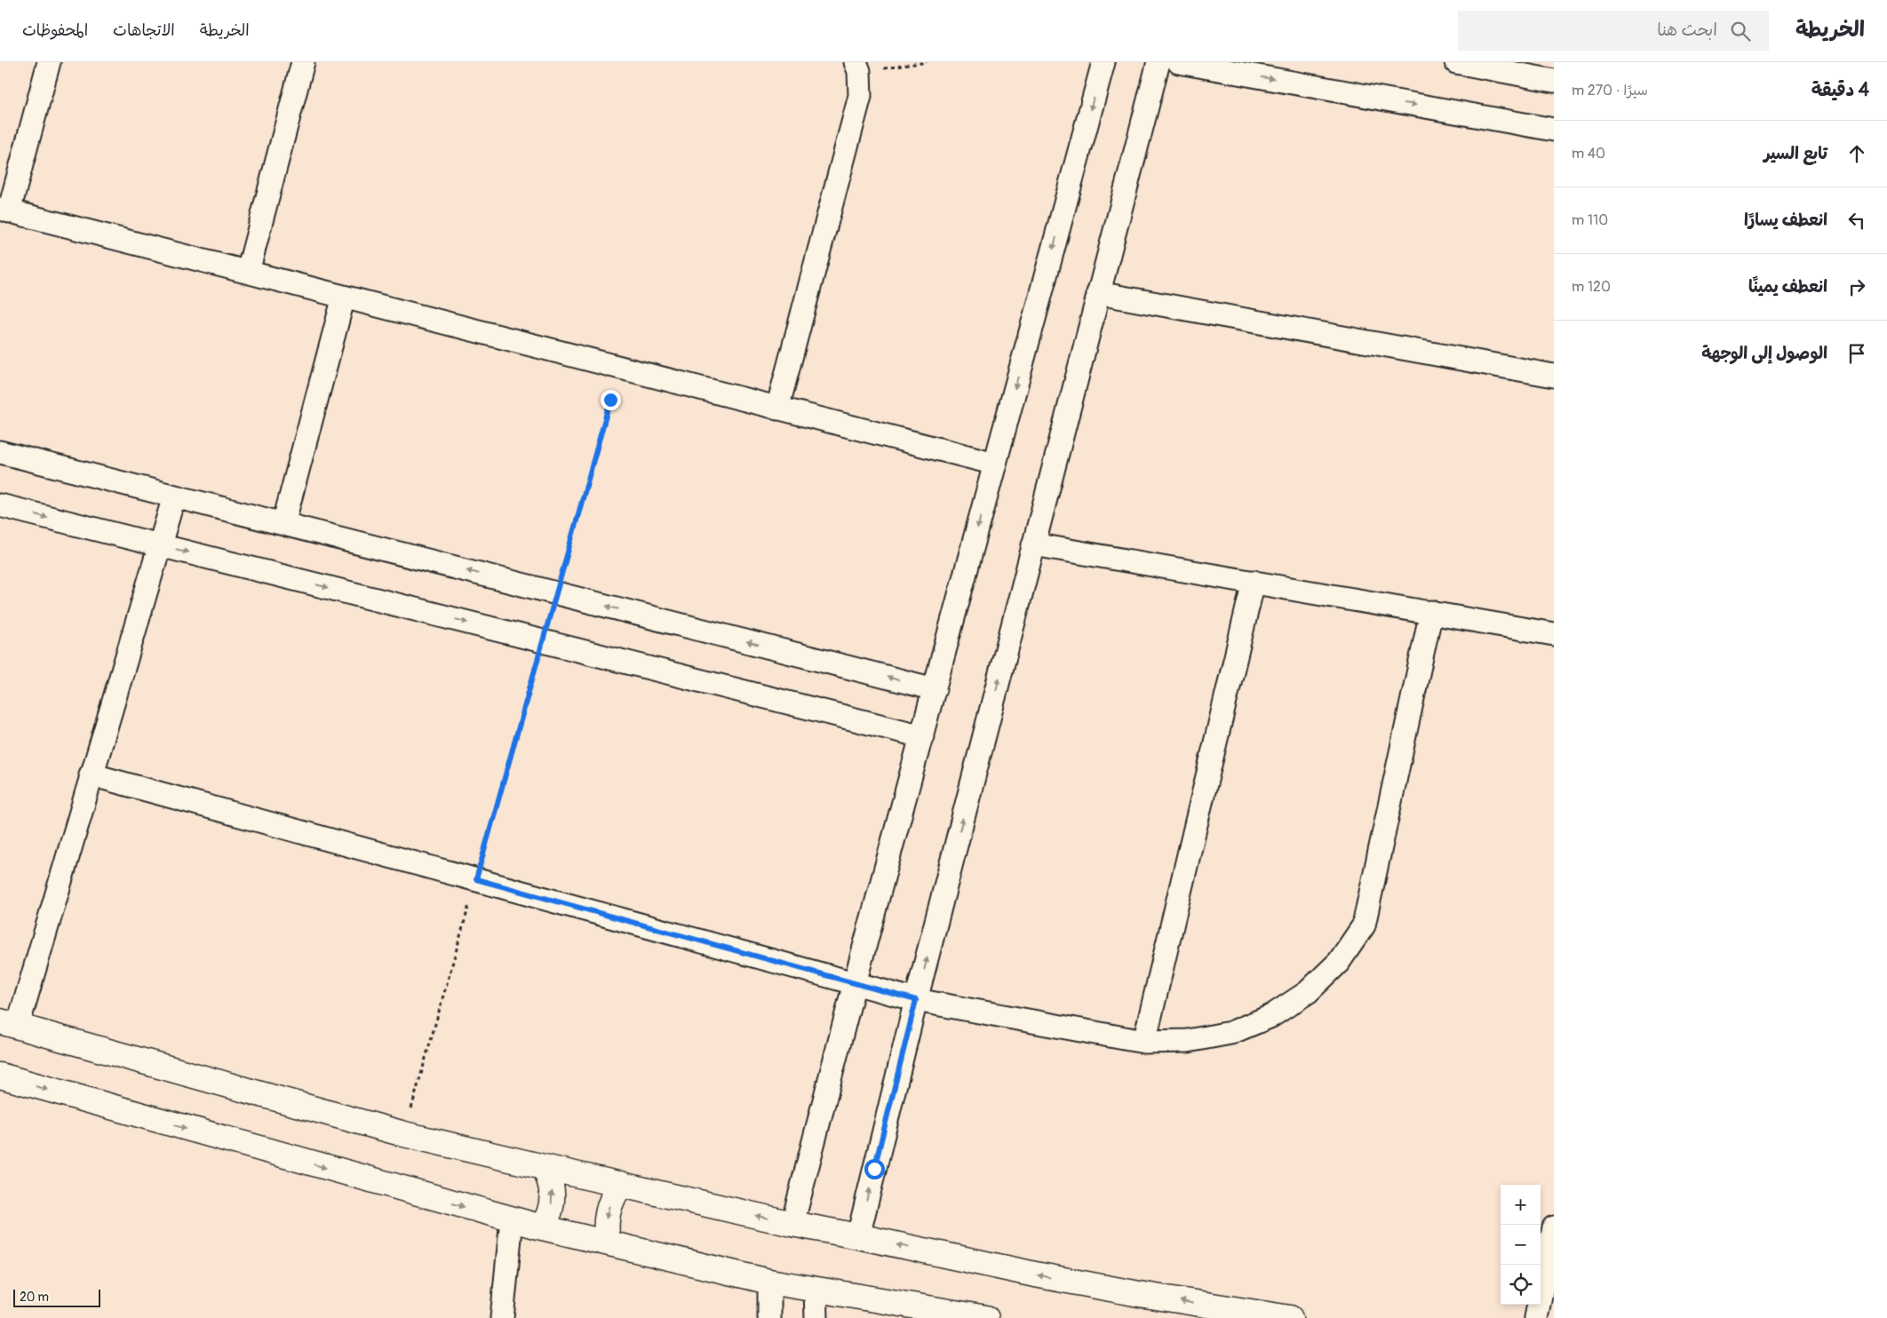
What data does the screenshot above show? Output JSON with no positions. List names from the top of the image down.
{
  "scale_bar": "20 m",
  "page": {
    "header": "الخريطة",
    "search": "ابحث هنا",
    "nav": ["الخريطة", "الاتجاهات", "المحفوظات"],
    "heading": ["4 دقيقة", "سيرًا · 270 m"],
    "list": [
      ["تابع السير", "40 m"],
      ["انعطف يسارًا", "110 m"],
      ["انعطف يمينًا", "120 m"],
      "الوصول إلى الوجهة"
    ],
    "map_buttons": ["+", "−"],
    "scale": "20 m"
  }
}
